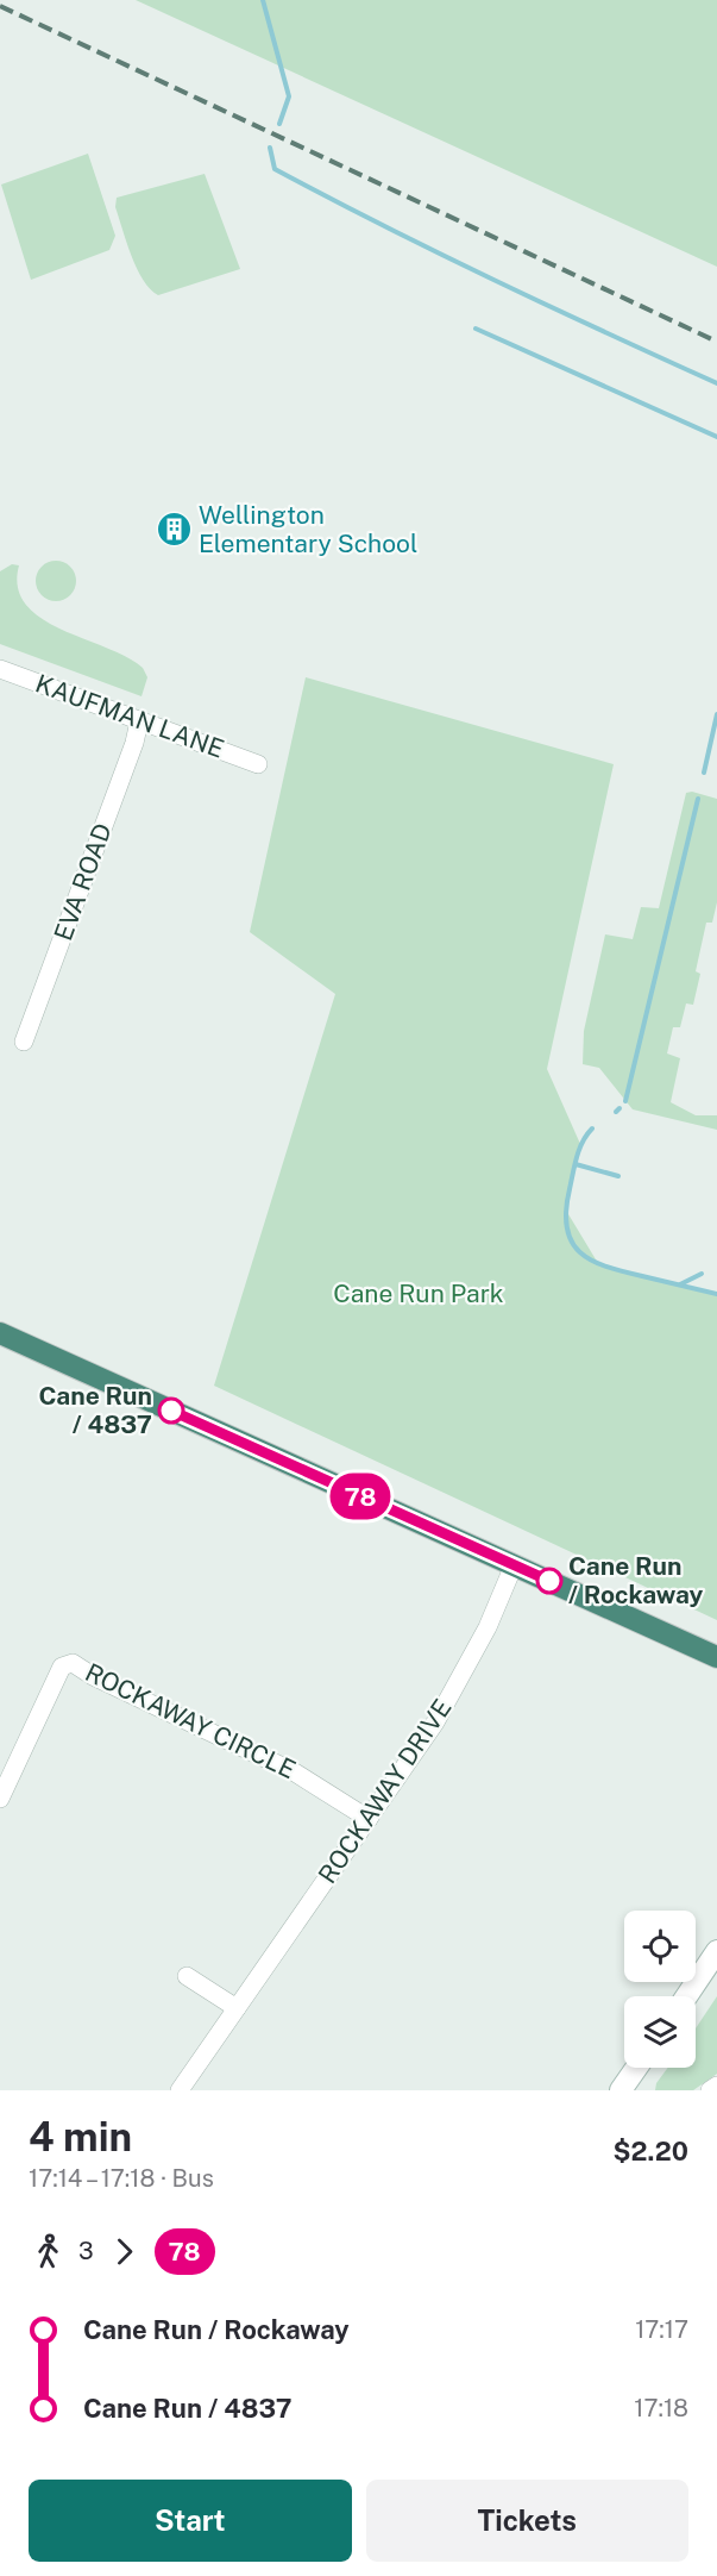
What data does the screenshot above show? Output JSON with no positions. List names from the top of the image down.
{
  "streets": {
    "street": [
      "KAUFMAN LANE",
      "EVA ROAD",
      "ROCKAWAY CIRCLE",
      "ROCKAWAY DRIVE"
    ]
  },
  "crossings": [
    ["KAUFMAN LANE", "EVA ROAD"],
    ["ROCKAWAY CIRCLE", "ROCKAWAY DRIVE"]
  ],
  "parks": ["Cane Run Park"],
  "places": {
    "building": ["Wellington Elementary School"],
    "other": ["Cane Run / 4837", "Cane Run / Rockaway"]
  },
  "lines": ["bus line 78"],
  "page": {
    "on_map": "78",
    "heading": ["4 min", "17:14 – 17:18 · Bus", "$2.20"],
    "legs": ["3", "78"],
    "list": [
      {
        "name": "Cane Run / Rockaway",
        "value": "17:17"
      },
      {
        "name": "Cane Run / 4837",
        "value": "17:18"
      }
    ],
    "buttons": ["Start", "Tickets"]
  }
}
